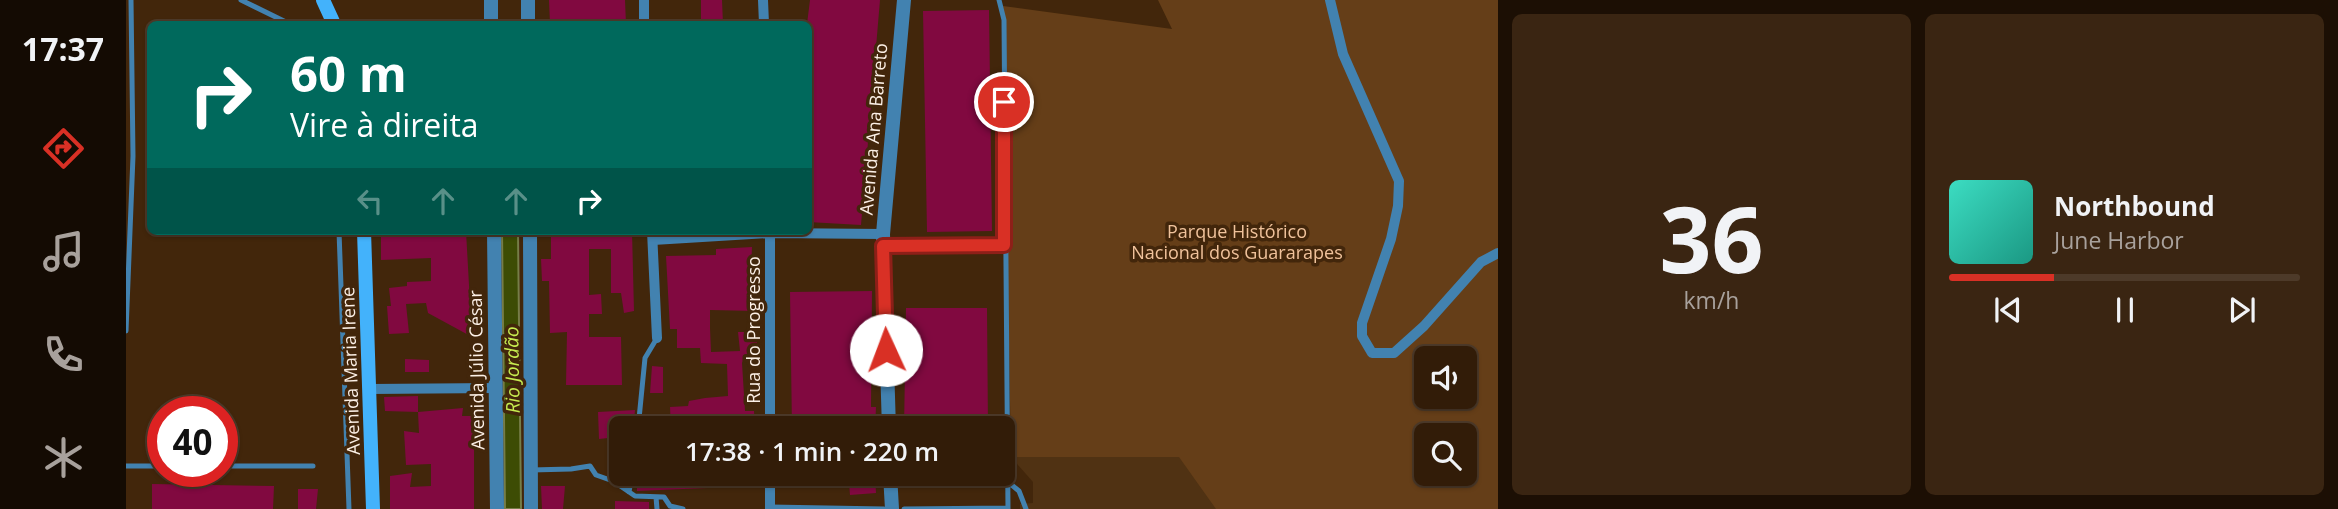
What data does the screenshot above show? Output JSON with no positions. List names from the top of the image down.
{
  "streets": {
    "main road": ["Avenida Maria Irene"],
    "street": ["Avenida Ana Barreto", "Rua do Progresso", "Avenida Júlio César"]
  },
  "water": ["Rio Jordão"],
  "parks": ["Parque Histórico Nacional dos Guararapes"],
  "page": {
    "tabs": "17:37",
    "tile": ["36", "km/h"],
    "turn": ["60 m", "Vire à direita"],
    "song": ["Northbound", "June Harbor"],
    "limit": "40",
    "trip": "17:38 · 1 min · 220 m"
  }
}
